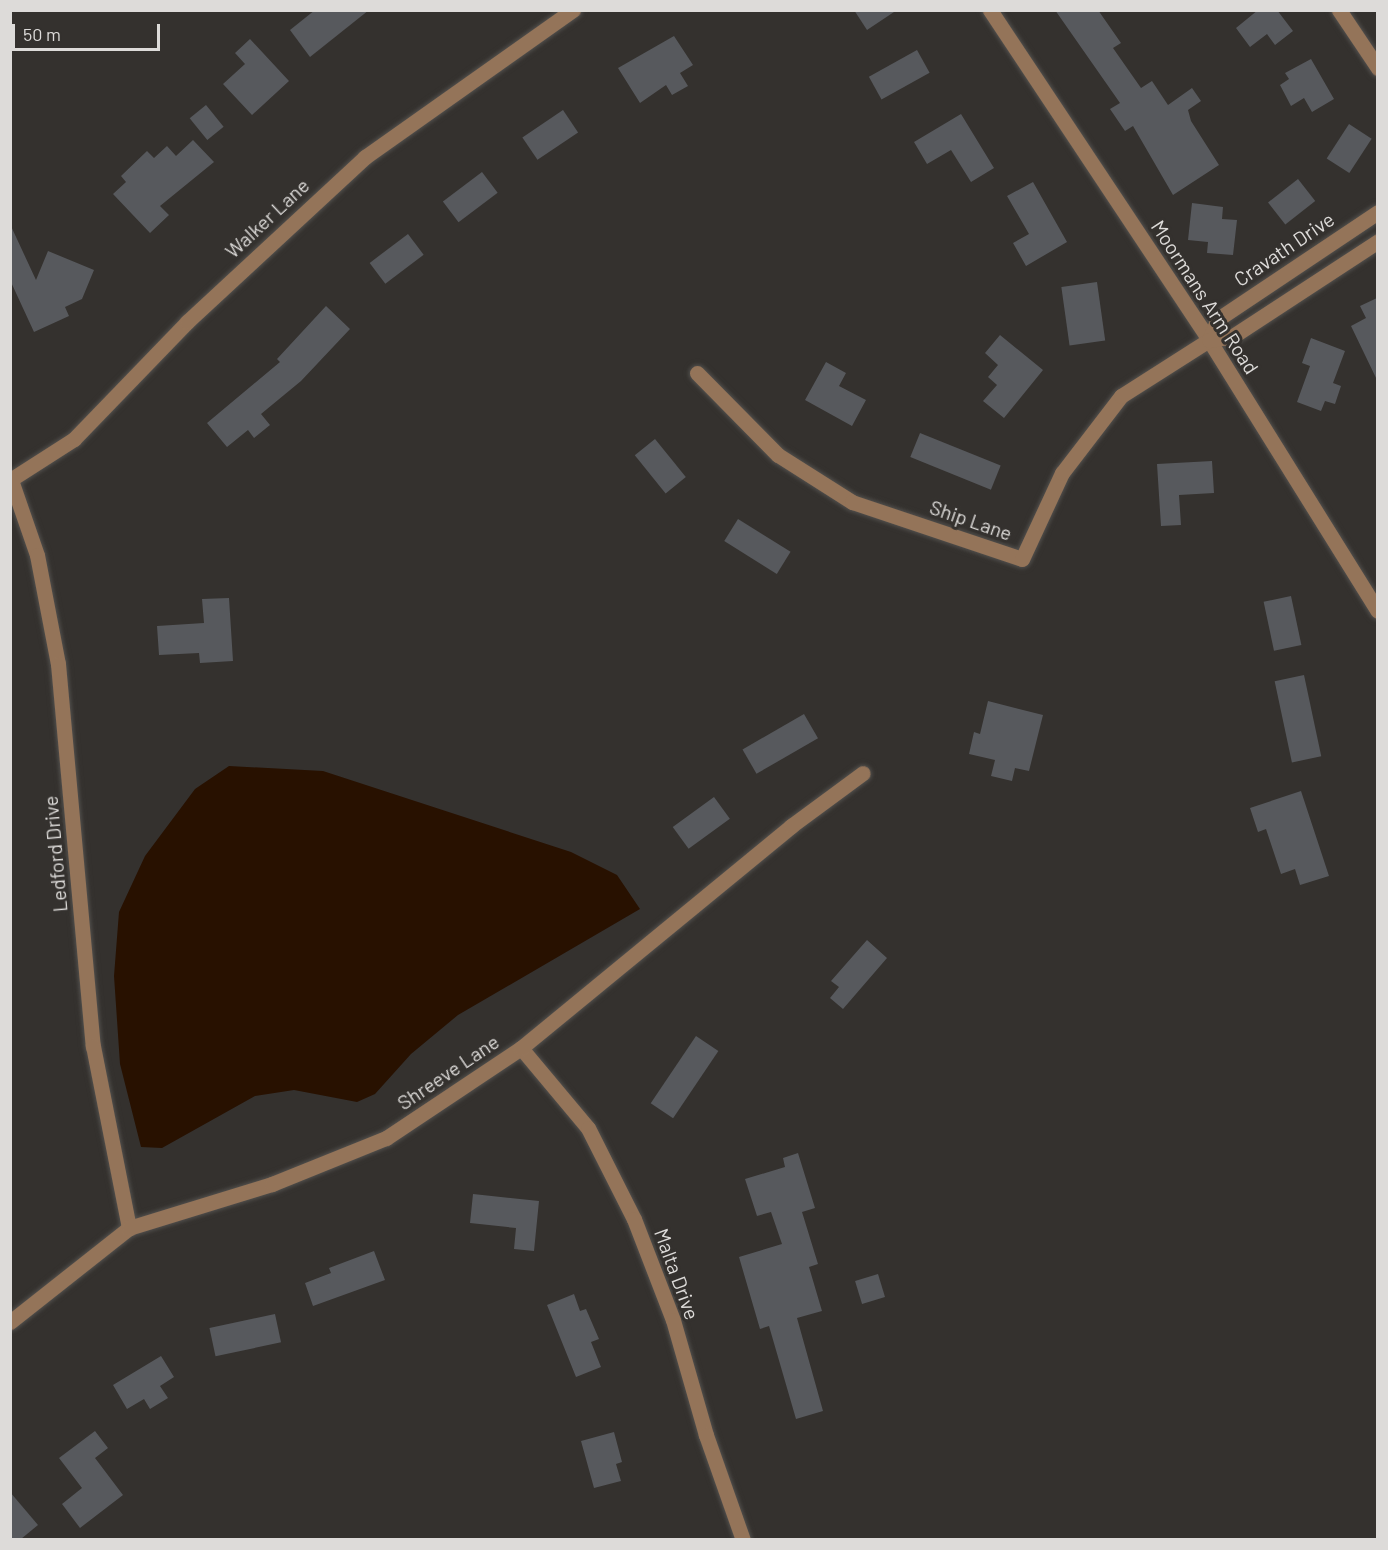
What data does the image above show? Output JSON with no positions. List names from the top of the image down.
{
  "streets": {
    "street": [
      "Walker Lane",
      "Cravath Drive",
      "Moormans Arm Road",
      "Ship Lane",
      "Ledford Drive",
      "Shreeve Lane",
      "Malta Drive"
    ]
  },
  "crossings": [
    ["Walker Lane", "Ledford Drive"],
    ["Cravath Drive", "Moormans Arm Road"],
    ["Cravath Drive", "Ship Lane"],
    ["Moormans Arm Road", "Ship Lane"],
    ["Ledford Drive", "Shreeve Lane"],
    ["Shreeve Lane", "Malta Drive"]
  ],
  "scale_bar": "50 m"
}
